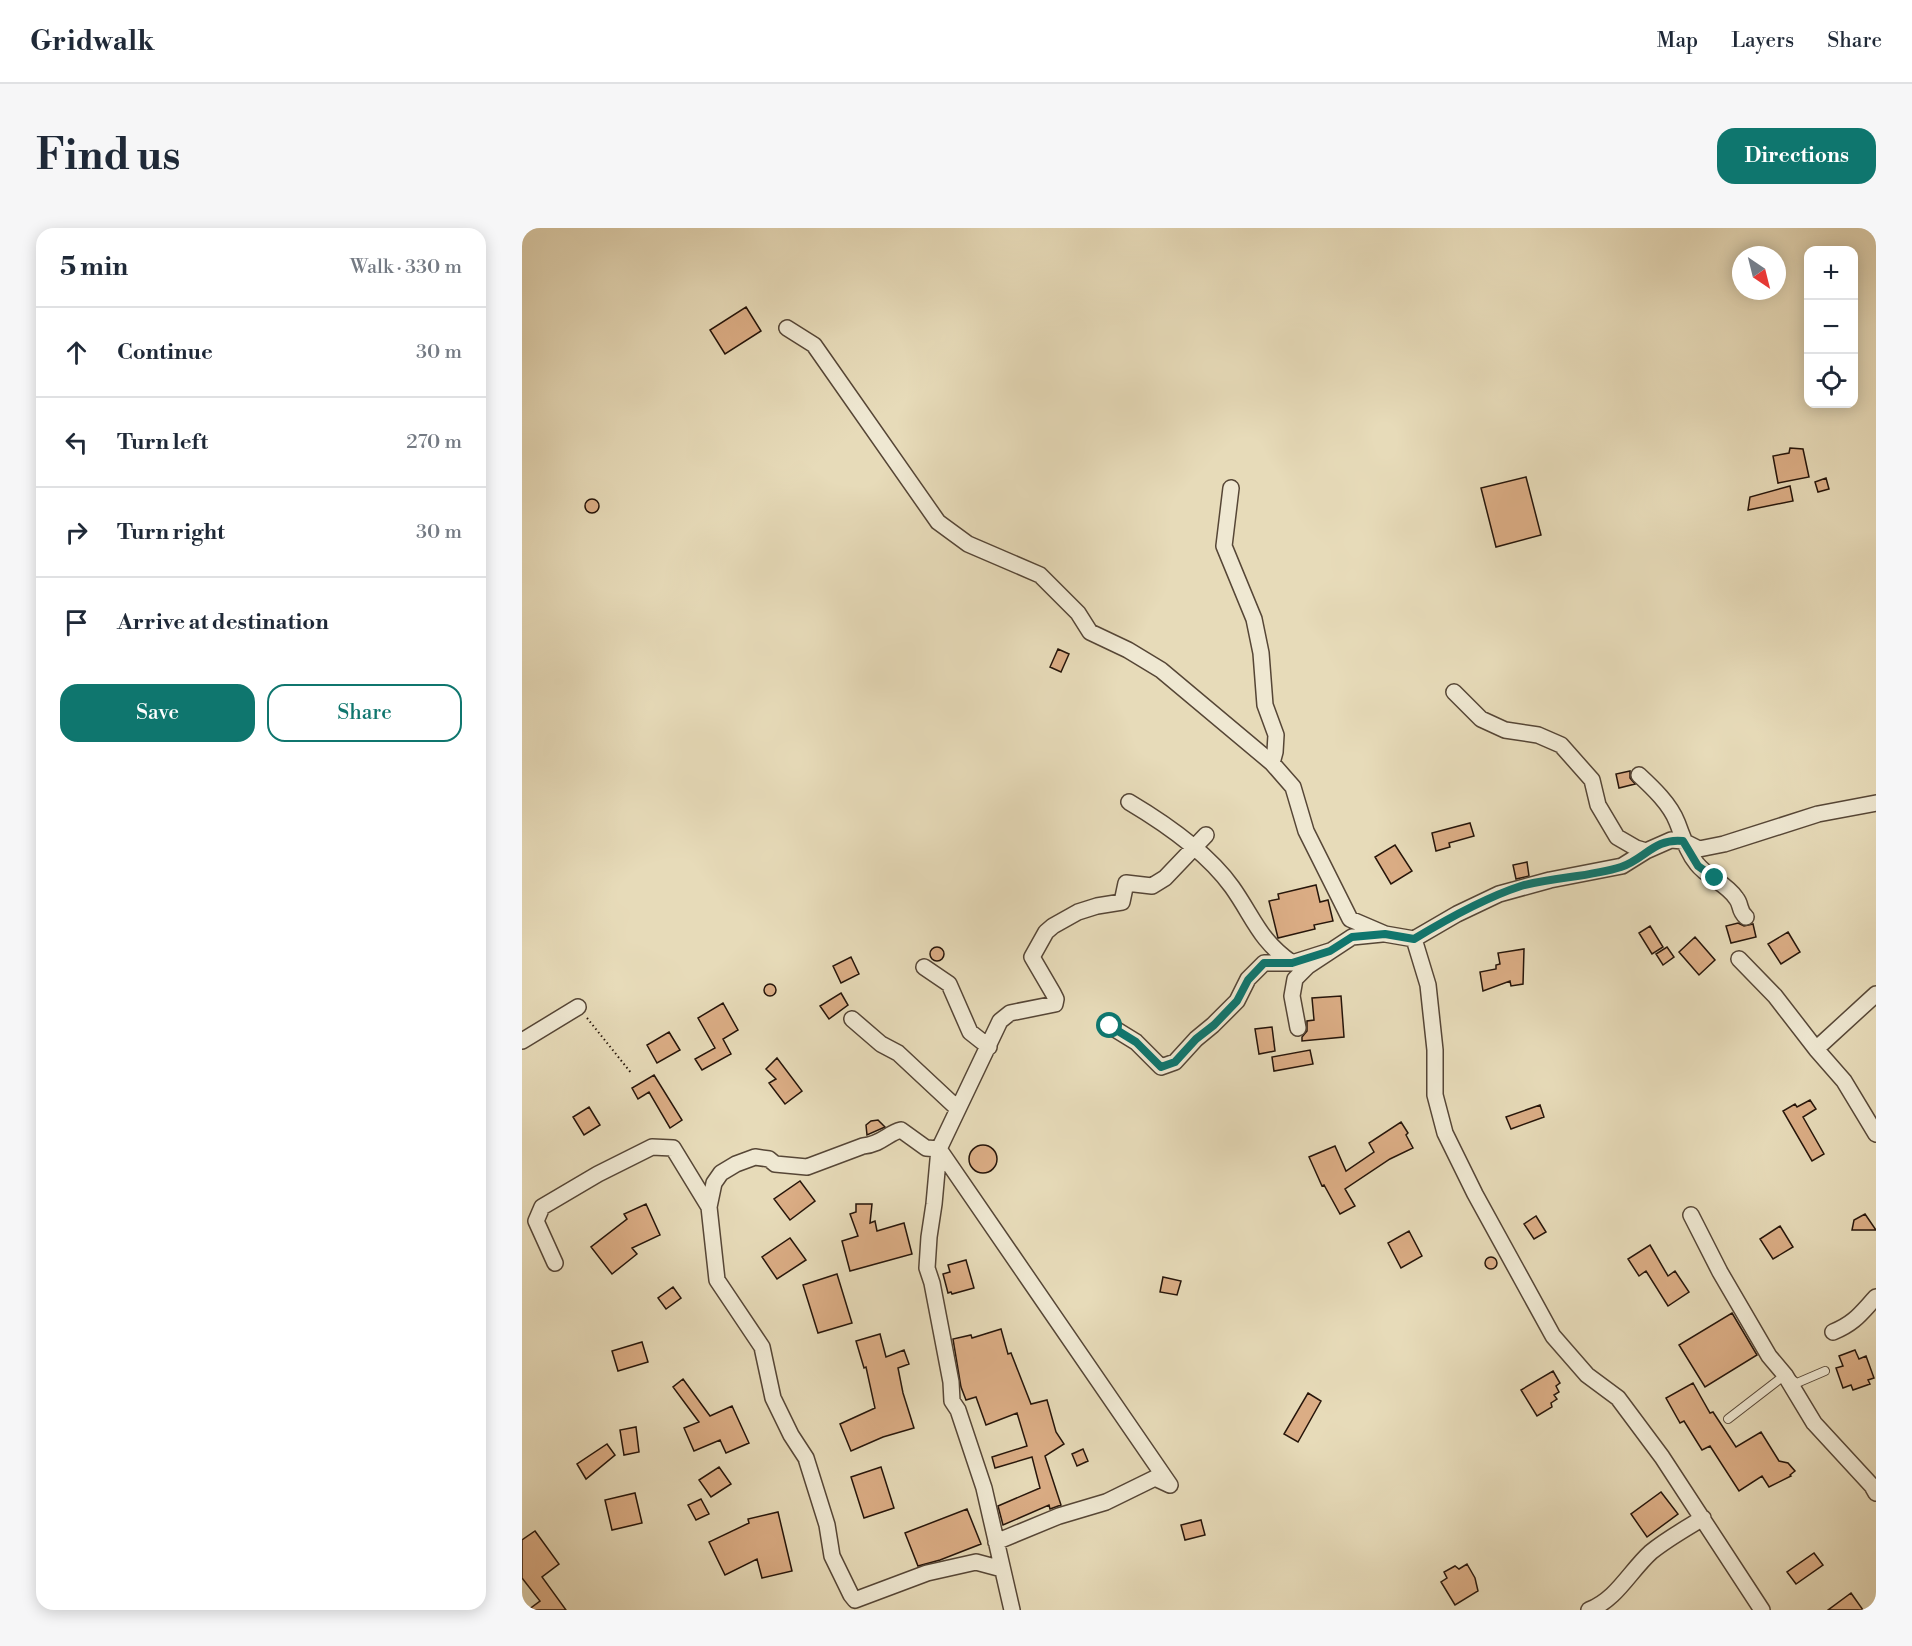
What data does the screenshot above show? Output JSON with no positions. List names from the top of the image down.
{
  "north": "bottom right",
  "page": {
    "header": "Gridwalk",
    "nav": ["Map", "Layers", "Share"],
    "buttons": [
      "Directions",
      ["Save", "Share"]
    ],
    "title": "Find us",
    "heading": ["5 min", "Walk · 330 m"],
    "map_buttons": ["+", "−"],
    "list": [
      ["Continue", "30 m"],
      ["Turn left", "270 m"],
      ["Turn right", "30 m"],
      "Arrive at destination"
    ]
  }
}
